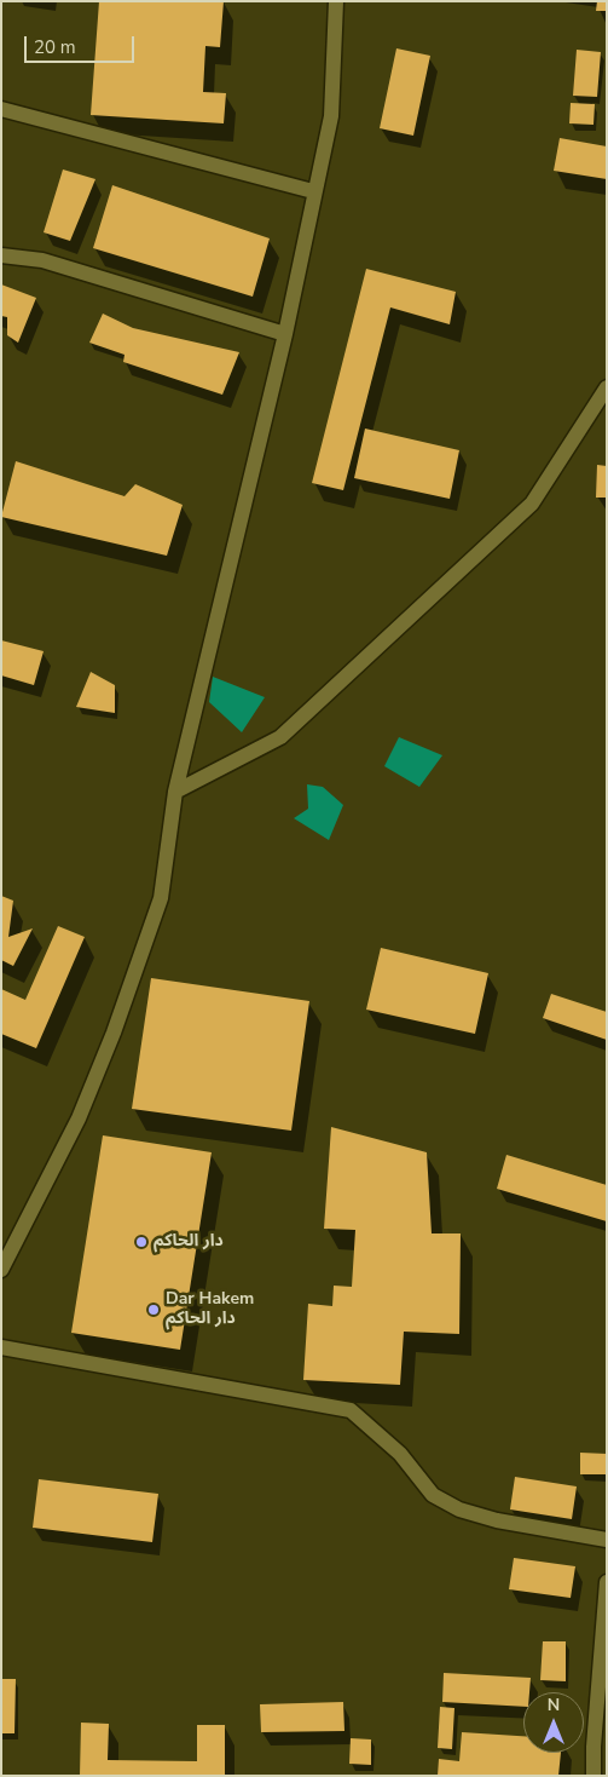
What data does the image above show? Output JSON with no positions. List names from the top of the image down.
{
  "places": ["دار الحاكم", "Dar Hakem دار الحاكم"],
  "scale_bar": "20 m",
  "north": "top"
}
